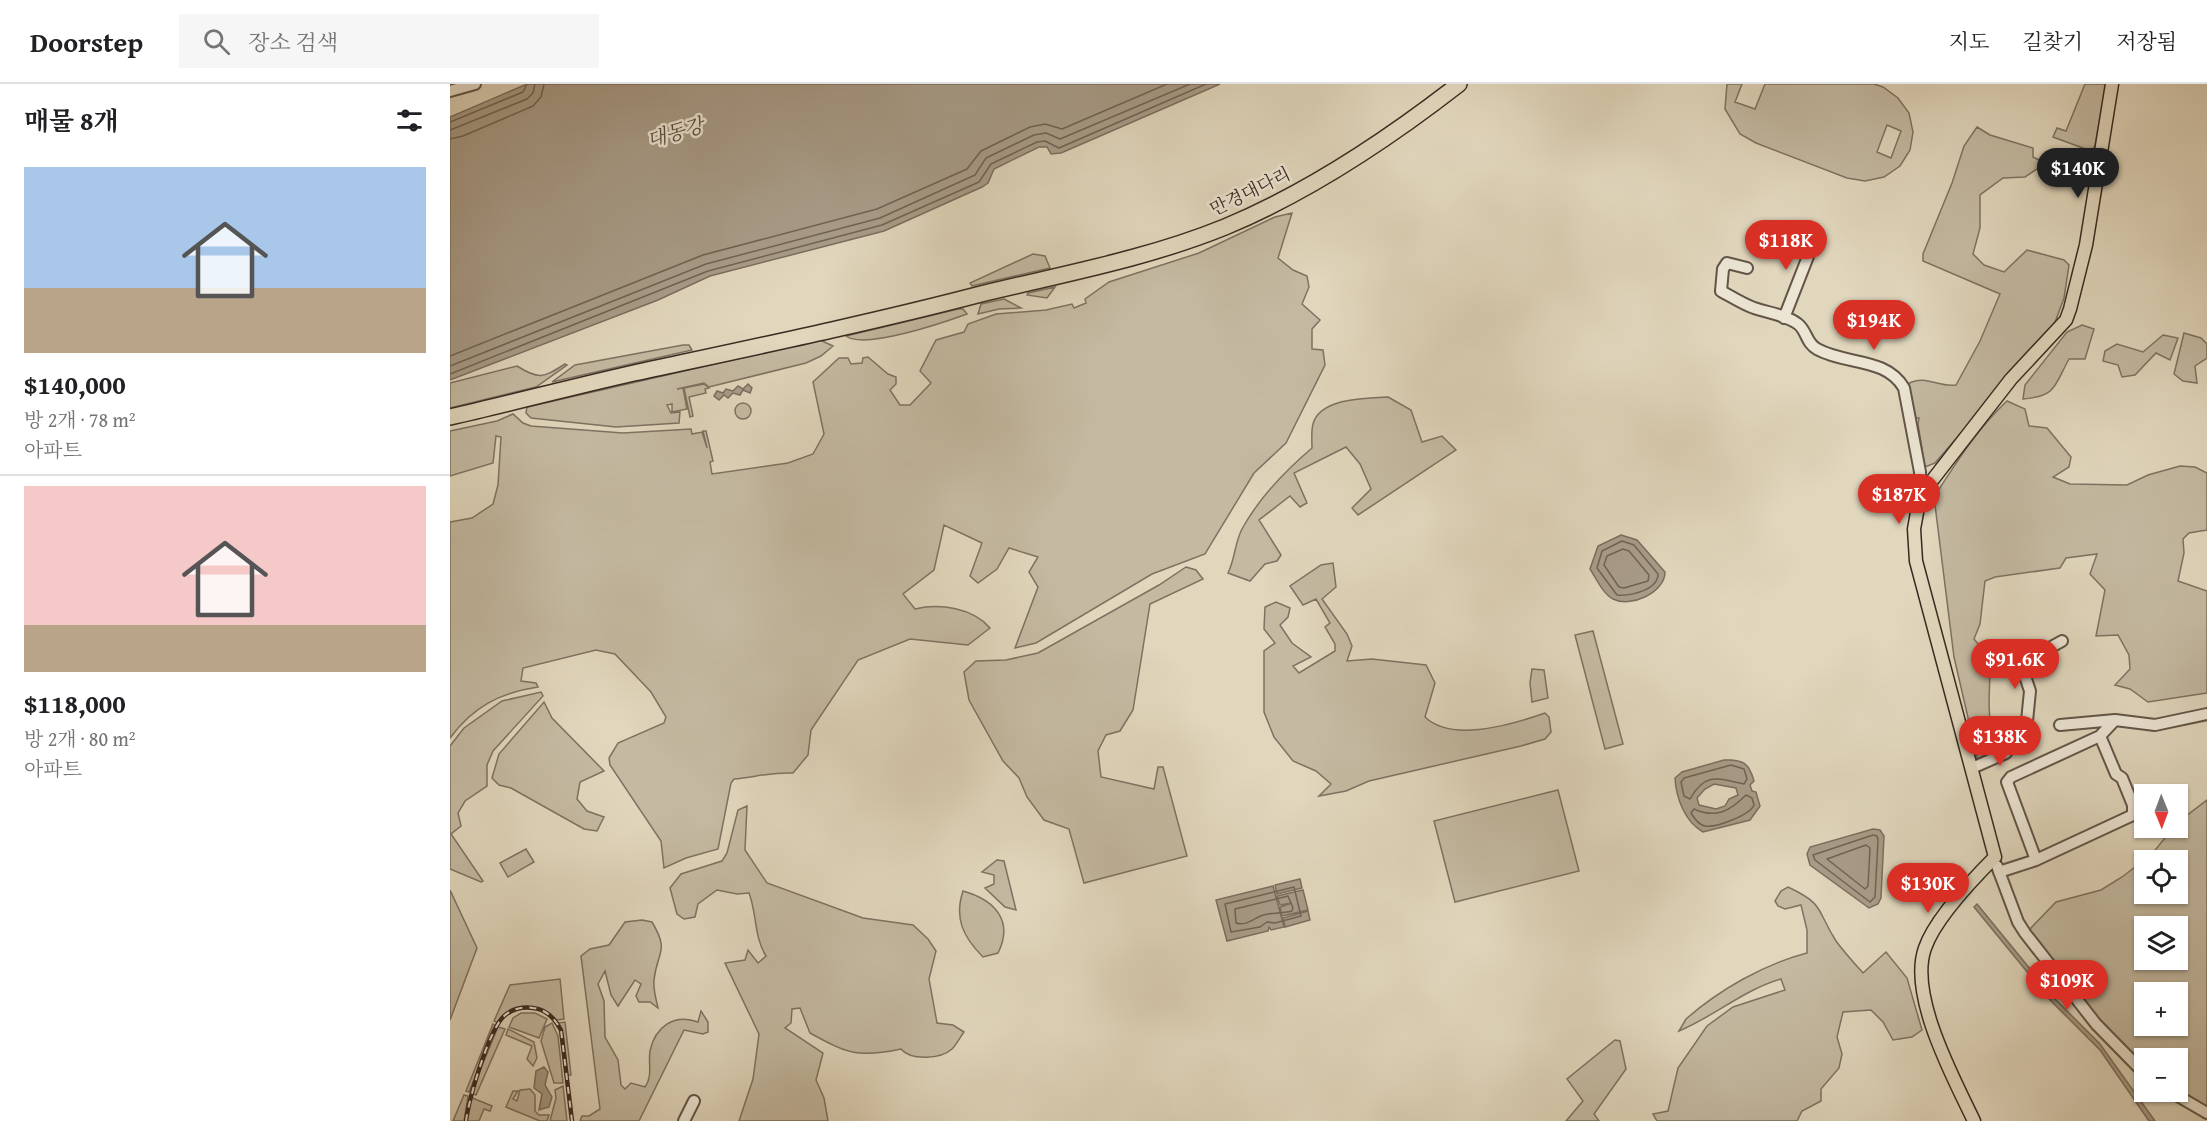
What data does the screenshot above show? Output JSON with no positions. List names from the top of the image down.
{
  "streets": {
    "highway": ["만경대다리"]
  },
  "water": ["대동강"],
  "north": "bottom",
  "page": {
    "header": "Doorstep",
    "search": "장소 검색",
    "nav": ["지도", "길찾기", "저장됨"],
    "heading": "매물 8개",
    "price": [
      "$140K",
      "$118K",
      "$194K",
      "$187K",
      "$91.6K",
      "$138K",
      "$130K",
      "$109K"
    ],
    "list": [
      {
        "name": "$140,000",
        "note": "방 2개 · 78 m² · 아파트"
      },
      {
        "name": "$118,000",
        "note": "방 2개 · 80 m² · 아파트"
      }
    ],
    "map_buttons": ["+", "−"]
  }
}
